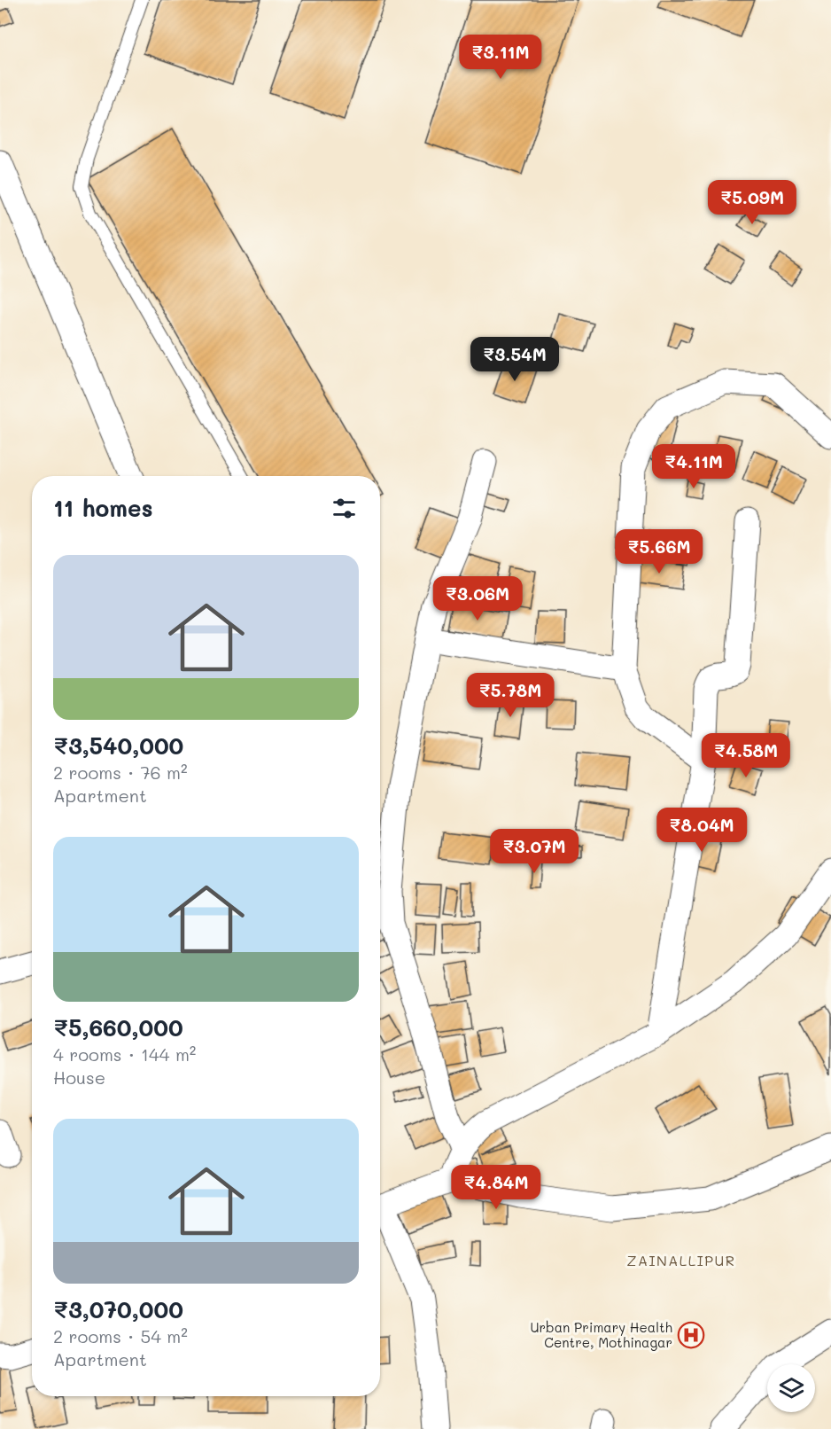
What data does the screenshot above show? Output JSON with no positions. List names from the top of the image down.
{
  "districts": ["ZAINALLIPUR"],
  "places": {
    "hospital": ["Urban Primary Health Centre, Mothinagar"]
  },
  "page": {
    "price": [
      "₹3.11M",
      "₹5.09M",
      "₹3.54M",
      "₹4.11M",
      "₹5.66M",
      "₹3.06M",
      "₹5.78M",
      "₹4.58M",
      "₹8.04M",
      "₹3.07M",
      "₹4.84M"
    ],
    "heading": "11 homes",
    "list": [
      {
        "name": "₹3,540,000",
        "note": "2 rooms · 76 m² · Apartment"
      },
      {
        "name": "₹5,660,000",
        "note": "4 rooms · 144 m² · House"
      },
      {
        "name": "₹3,070,000",
        "note": "2 rooms · 54 m² · Apartment"
      }
    ]
  }
}
